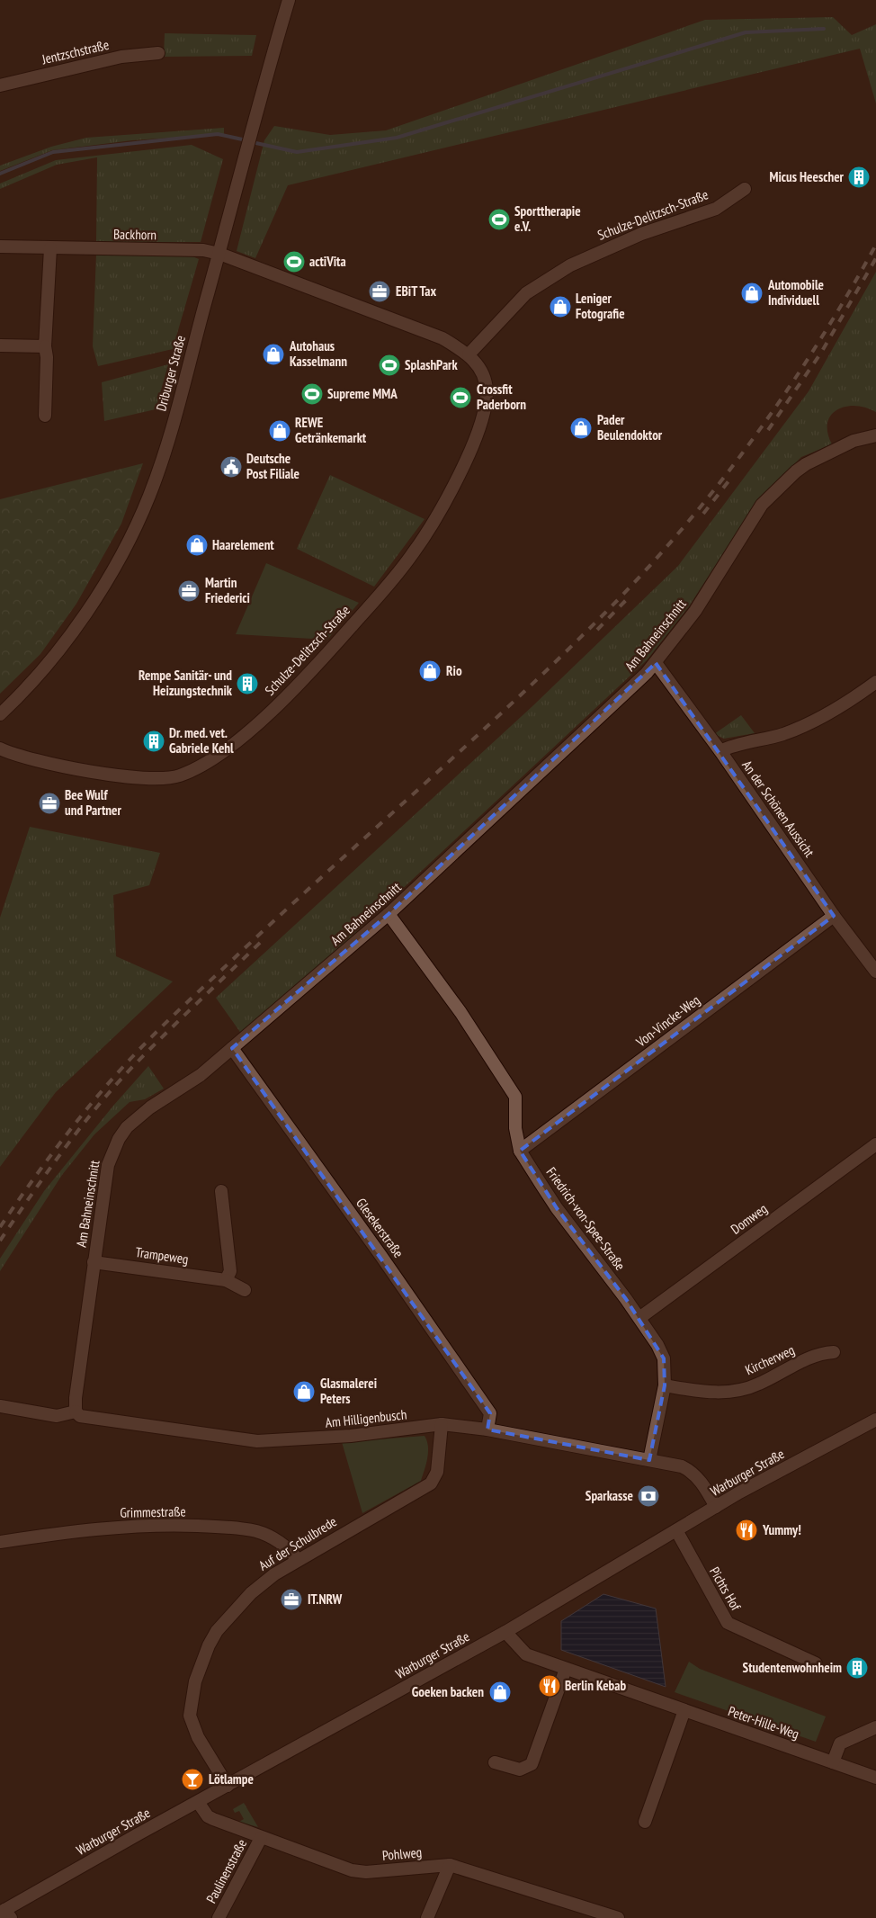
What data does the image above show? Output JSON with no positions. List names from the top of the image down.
{
  "streets": {
    "street": [
      "Jentzschstraße",
      "Schulze-Delitzsch-Straße",
      "Backhorn",
      "Driburger Straße",
      "Am Bahneinschnitt",
      "An der Schönen Aussicht",
      "Von-Vincke-Weg",
      "Friedrich-von-Spee-Straße",
      "Domweg",
      "Glesekerstraße",
      "Trampeweg",
      "Kircherweg",
      "Am Hilligenbusch",
      "Warburger Straße",
      "Grimmestraße",
      "Auf der Schulbrede",
      "Pichts Hof",
      "Peter-Hille-Weg",
      "Pohlweg",
      "Paulinenstraße"
    ]
  },
  "crossings": [
    ["Schulze-Delitzsch-Straße", "Backhorn"],
    ["Schulze-Delitzsch-Straße", "Driburger Straße"],
    ["Backhorn", "Driburger Straße"],
    ["Am Bahneinschnitt", "An der Schönen Aussicht"],
    ["Am Bahneinschnitt", "Friedrich-von-Spee-Straße"],
    ["Am Bahneinschnitt", "Glesekerstraße"],
    ["Am Bahneinschnitt", "Trampeweg"],
    ["Am Bahneinschnitt", "Am Hilligenbusch"],
    ["An der Schönen Aussicht", "Von-Vincke-Weg"],
    ["Von-Vincke-Weg", "Friedrich-von-Spee-Straße"],
    ["Friedrich-von-Spee-Straße", "Domweg"],
    ["Friedrich-von-Spee-Straße", "Kircherweg"],
    ["Friedrich-von-Spee-Straße", "Am Hilligenbusch"],
    ["Glesekerstraße", "Am Hilligenbusch"],
    ["Am Hilligenbusch", "Warburger Straße"],
    ["Am Hilligenbusch", "Auf der Schulbrede"],
    ["Warburger Straße", "Auf der Schulbrede"],
    ["Warburger Straße", "Pichts Hof"],
    ["Warburger Straße", "Peter-Hille-Weg"],
    ["Warburger Straße", "Pohlweg"],
    ["Grimmestraße", "Auf der Schulbrede"],
    ["Pohlweg", "Paulinenstraße"]
  ],
  "places": {
    "building": [
      "Micus Heescher",
      "Rempe Sanitär- und Heizungstechnik",
      "Dr. med. vet. Gabriele Kehl",
      "Studentenwohnheim"
    ],
    "sports": [
      "Sporttherapie e.V.",
      "actiVita",
      "SplashPark",
      "Supreme MMA",
      "Crossfit Paderborn"
    ],
    "office": [
      "EBiT Tax",
      "Martin Friederici",
      "Bee Wulf und Partner",
      "IT.NRW"
    ],
    "shop": [
      "Automobile Individuell",
      "Leniger Fotografie",
      "Autohaus Kasselmann",
      "Pader Beulendoktor",
      "REWE Getränkemarkt",
      "Haarelement",
      "Rio",
      "Glasmalerei Peters",
      "Goeken backen"
    ],
    "public building": ["Deutsche Post Filiale"],
    "bank": ["Sparkasse"],
    "restaurant": ["Yummy!", "Berlin Kebab"],
    "bar": ["Lötlampe"]
  }
}
